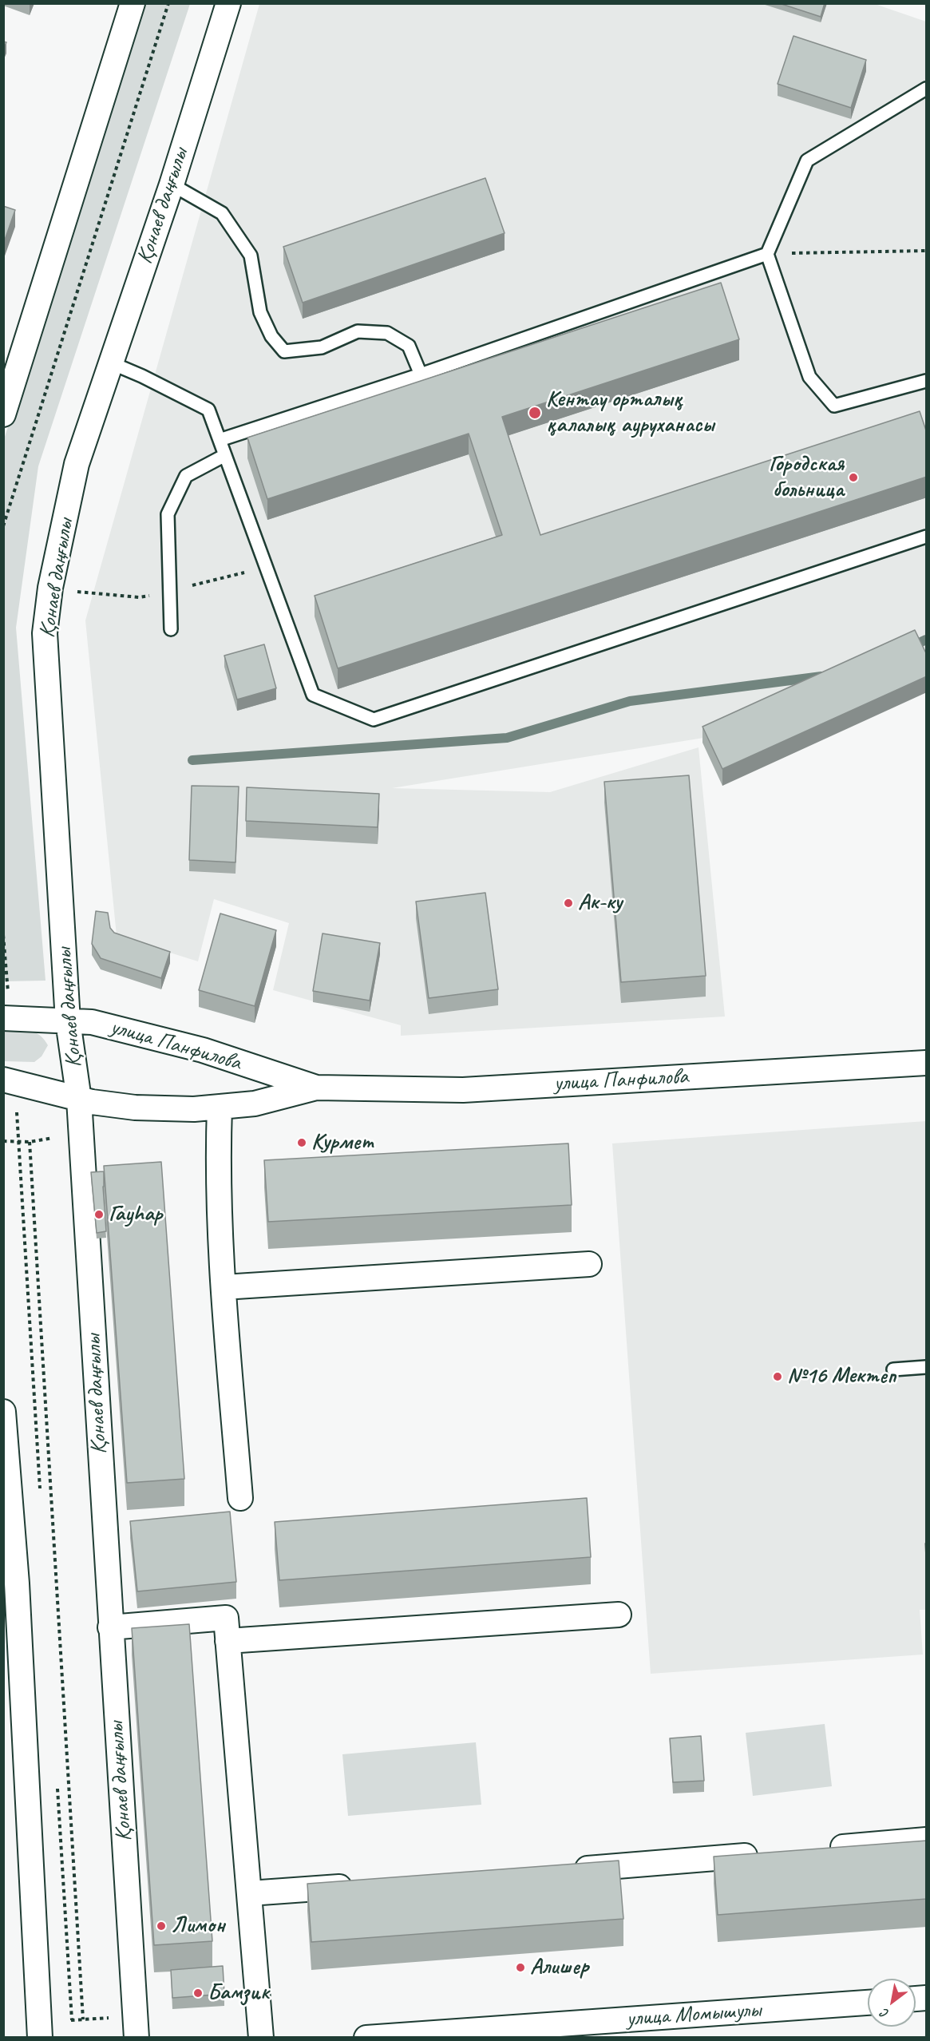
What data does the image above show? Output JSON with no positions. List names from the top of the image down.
{
  "streets": {
    "street": ["Қонаев даңғылы", "улица Панфилова", "улица Момышулы"]
  },
  "crossings": [
    ["Қонаев даңғылы", "улица Панфилова"]
  ],
  "places": [
    "Кентау орталық қалалық ауруханасы",
    "Городская больница",
    "Ак-ку",
    "Курмет",
    "Гауһар",
    "№16 Мектеп",
    "Лимон",
    "Алишер",
    "Бамзик"
  ],
  "north": "bottom left"
}
